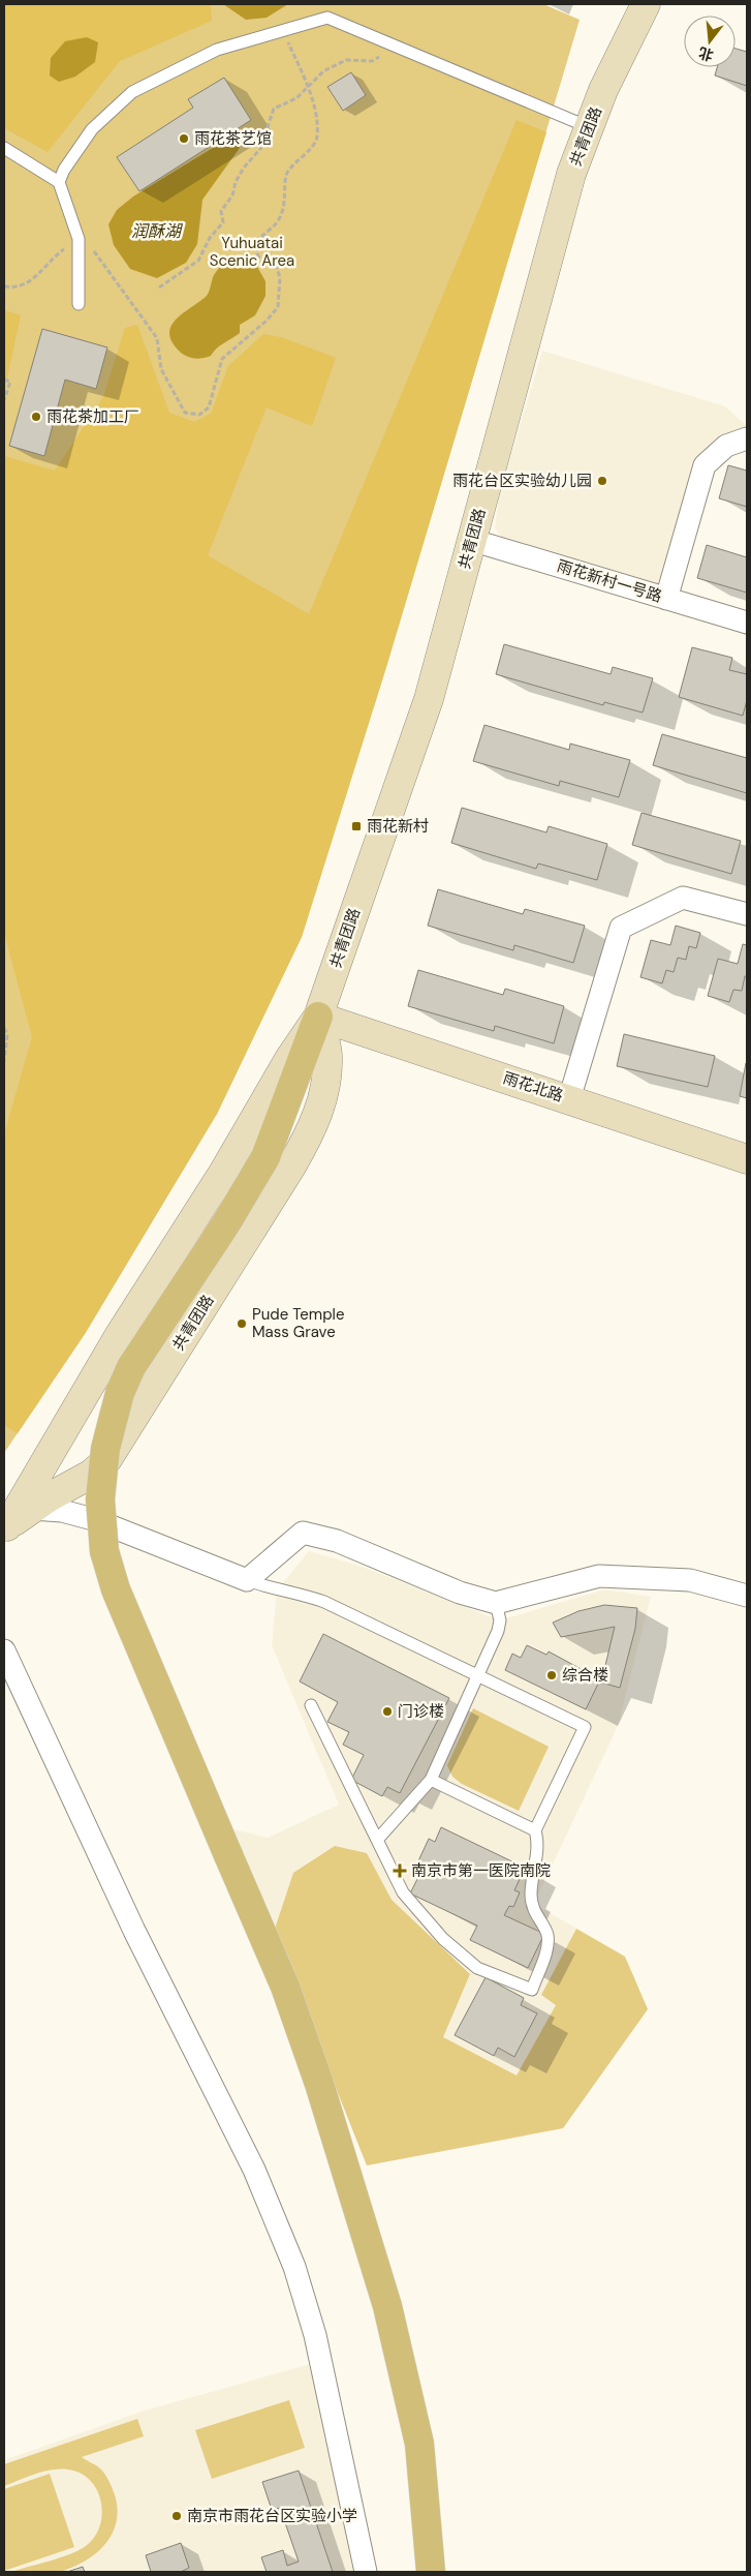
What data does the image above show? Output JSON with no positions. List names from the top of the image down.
{
  "streets": {
    "street": ["共青团路", "雨花新村一号路", "雨花北路"]
  },
  "crossings": [
    ["共青团路", "雨花新村一号路"],
    ["共青团路", "雨花北路"]
  ],
  "water": ["润酥湖"],
  "parks": ["Yuhuatai Scenic Area"],
  "places": {
    "other": [
      "雨花茶艺馆",
      "雨花茶加工厂",
      "雨花台区实验幼儿园",
      "Pude Temple Mass Grave",
      "综合楼",
      "门诊楼",
      "南京市雨花台区实验小学"
    ],
    "transit": ["雨花新村"],
    "health": ["南京市第一医院南院"]
  },
  "north": "bottom"
}
